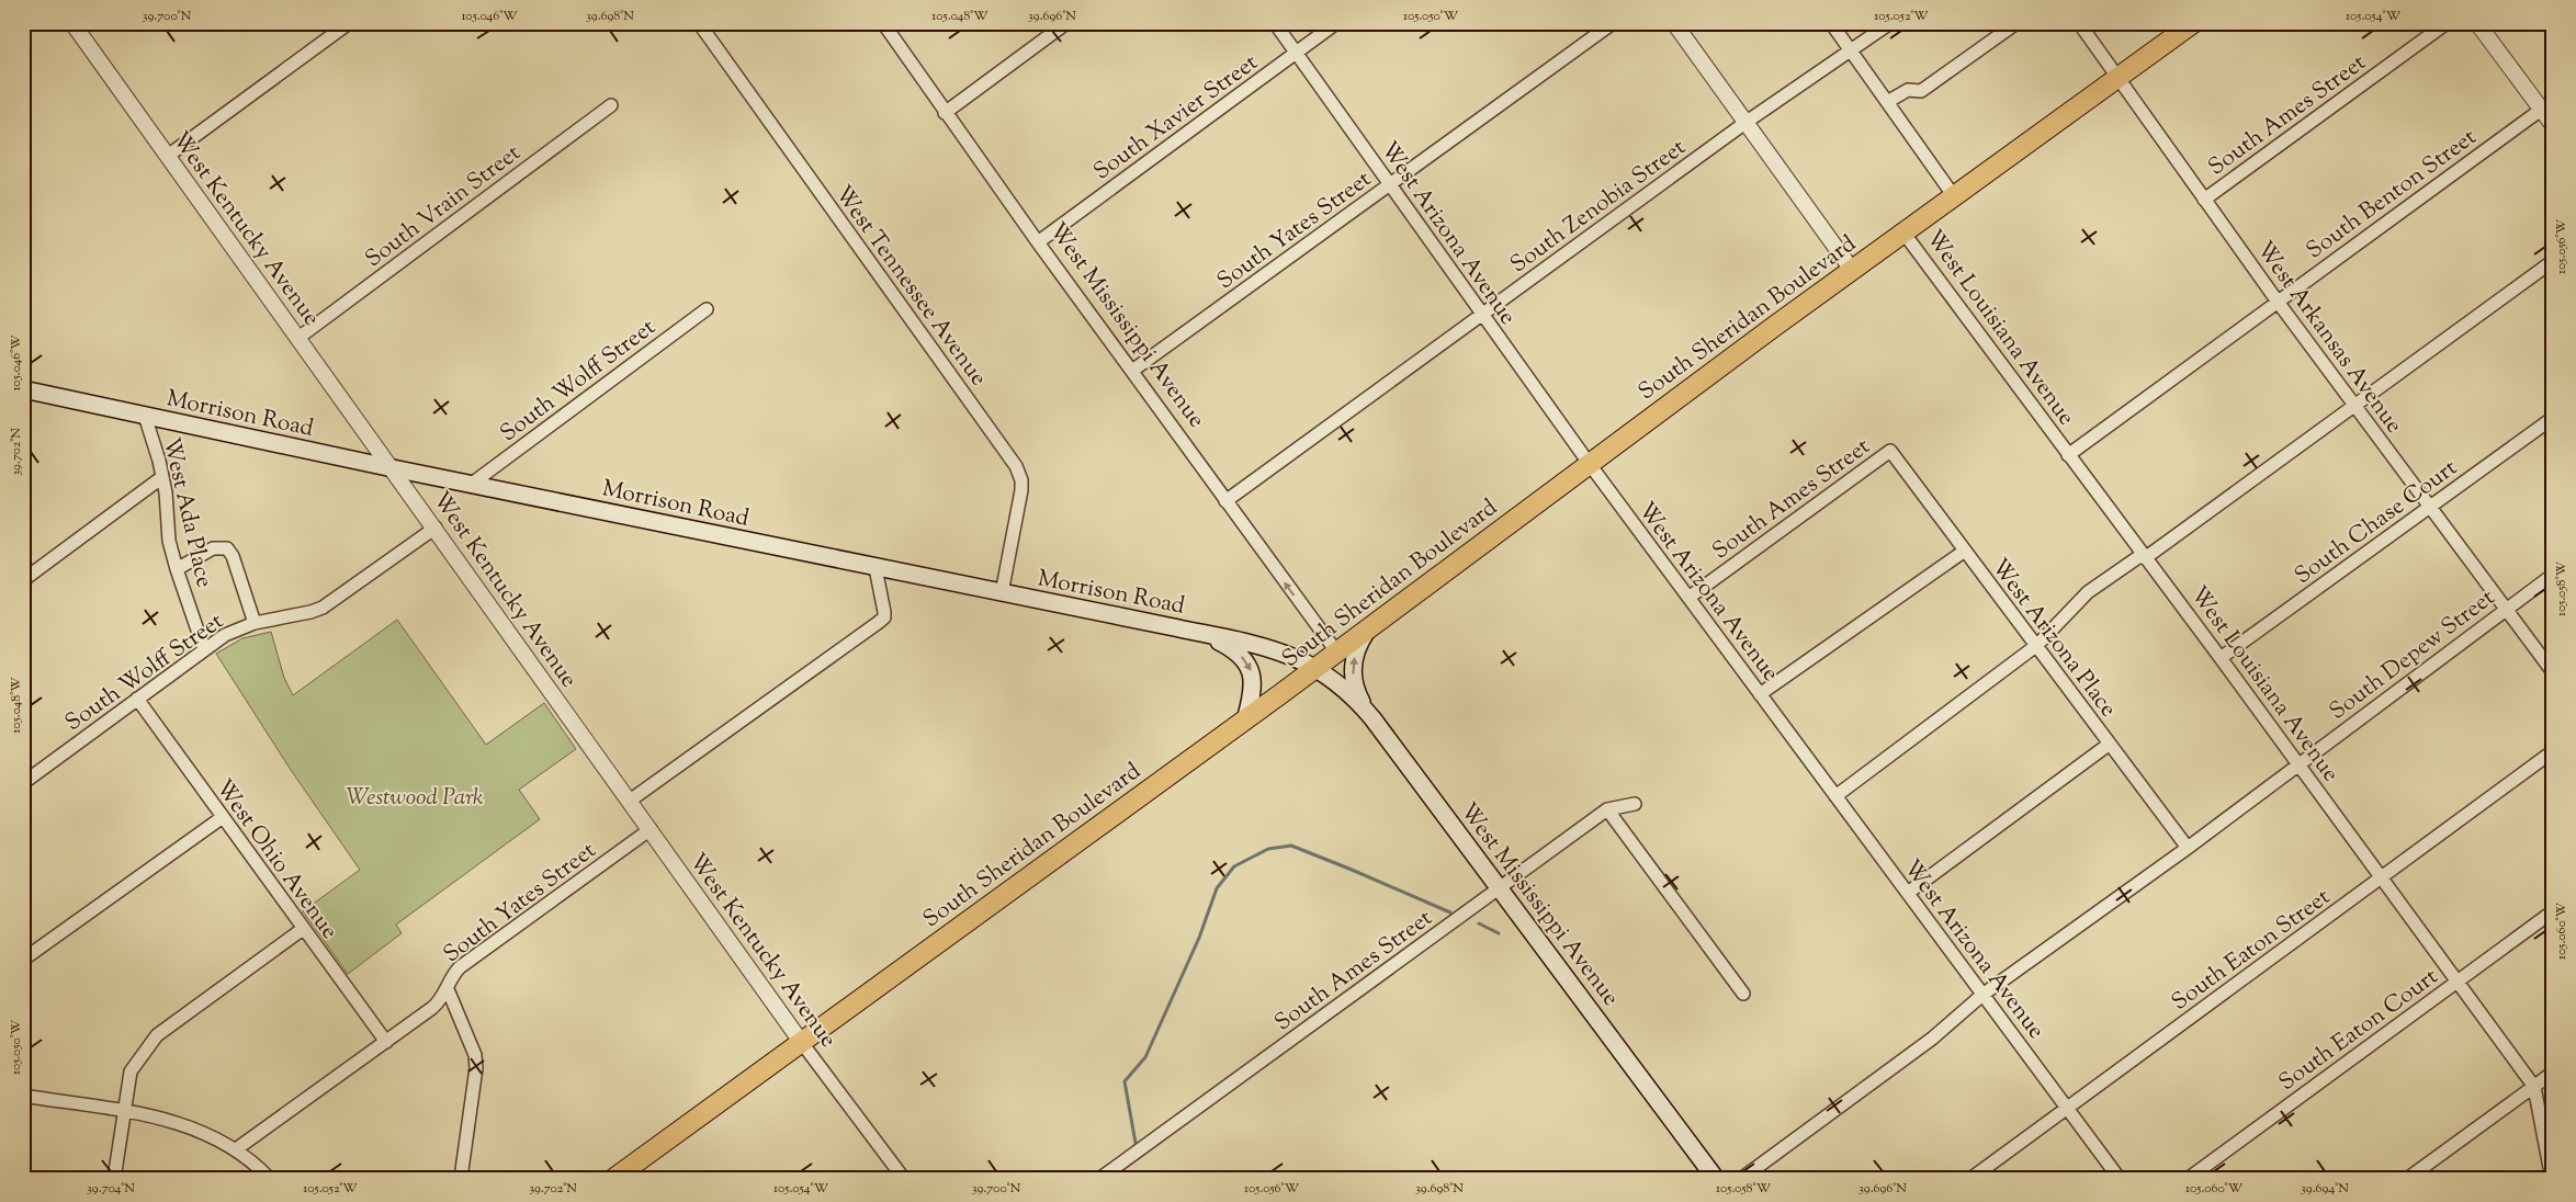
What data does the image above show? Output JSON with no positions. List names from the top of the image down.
{
  "streets": {
    "main road": ["South Sheridan Boulevard", "West Mississippi Avenue", "Morrison Road"],
    "street": [
      "South Ames Street",
      "South Xavier Street",
      "South Benton Street",
      "South Vrain Street",
      "South Zenobia Street",
      "West Kentucky Avenue",
      "South Yates Street",
      "West Arizona Avenue",
      "West Tennessee Avenue",
      "West Louisiana Avenue",
      "West Arkansas Avenue",
      "South Wolff Street",
      "West Ada Place",
      "South Chase Court",
      "West Arizona Place",
      "South Depew Street",
      "West Ohio Avenue",
      "South Eaton Street",
      "South Eaton Court"
    ]
  },
  "crossings": [
    ["South Ames Street", "West Arizona Avenue"],
    ["South Ames Street", "West Mississippi Avenue"],
    ["South Ames Street", "West Arkansas Avenue"],
    ["South Ames Street", "West Arizona Place"],
    ["South Xavier Street", "West Arizona Avenue"],
    ["South Xavier Street", "West Mississippi Avenue"],
    ["South Benton Street", "West Louisiana Avenue"],
    ["South Benton Street", "West Arkansas Avenue"],
    ["South Vrain Street", "West Kentucky Avenue"],
    ["South Zenobia Street", "West Arizona Avenue"],
    ["South Zenobia Street", "West Mississippi Avenue"],
    ["West Kentucky Avenue", "South Yates Street"],
    ["West Kentucky Avenue", "South Sheridan Boulevard"],
    ["West Kentucky Avenue", "South Wolff Street"],
    ["West Kentucky Avenue", "Morrison Road"],
    ["South Yates Street", "West Arizona Avenue"],
    ["South Yates Street", "West Mississippi Avenue"],
    ["South Yates Street", "West Ohio Avenue"],
    ["West Arizona Avenue", "South Sheridan Boulevard"],
    ["West Arizona Avenue", "South Depew Street"],
    ["West Arizona Avenue", "South Eaton Street"],
    ["West Tennessee Avenue", "Morrison Road"],
    ["South Sheridan Boulevard", "West Mississippi Avenue"],
    ["South Sheridan Boulevard", "West Louisiana Avenue"],
    ["South Sheridan Boulevard", "West Arkansas Avenue"],
    ["South Sheridan Boulevard", "Morrison Road"],
    ["West Mississippi Avenue", "Morrison Road"],
    ["West Louisiana Avenue", "South Chase Court"],
    ["West Louisiana Avenue", "South Depew Street"],
    ["West Louisiana Avenue", "South Eaton Street"],
    ["West Louisiana Avenue", "South Eaton Court"],
    ["West Arkansas Avenue", "South Chase Court"],
    ["West Arkansas Avenue", "South Depew Street"],
    ["South Wolff Street", "Morrison Road"],
    ["South Wolff Street", "West Ada Place"],
    ["South Wolff Street", "West Ohio Avenue"],
    ["Morrison Road", "West Ada Place"],
    ["West Arizona Place", "South Depew Street"]
  ],
  "parks": ["Westwood Park"],
  "coordinates": [
    "39.700°N",
    "105.046°W",
    "39.698°N",
    "105.048°W",
    "39.696°N",
    "105.050°W",
    "105.052°W",
    "105.054°W",
    "105.056°W",
    "39.702°N",
    "105.058°W",
    "105.060°W",
    "39.704°N",
    "39.694°N"
  ]
}
